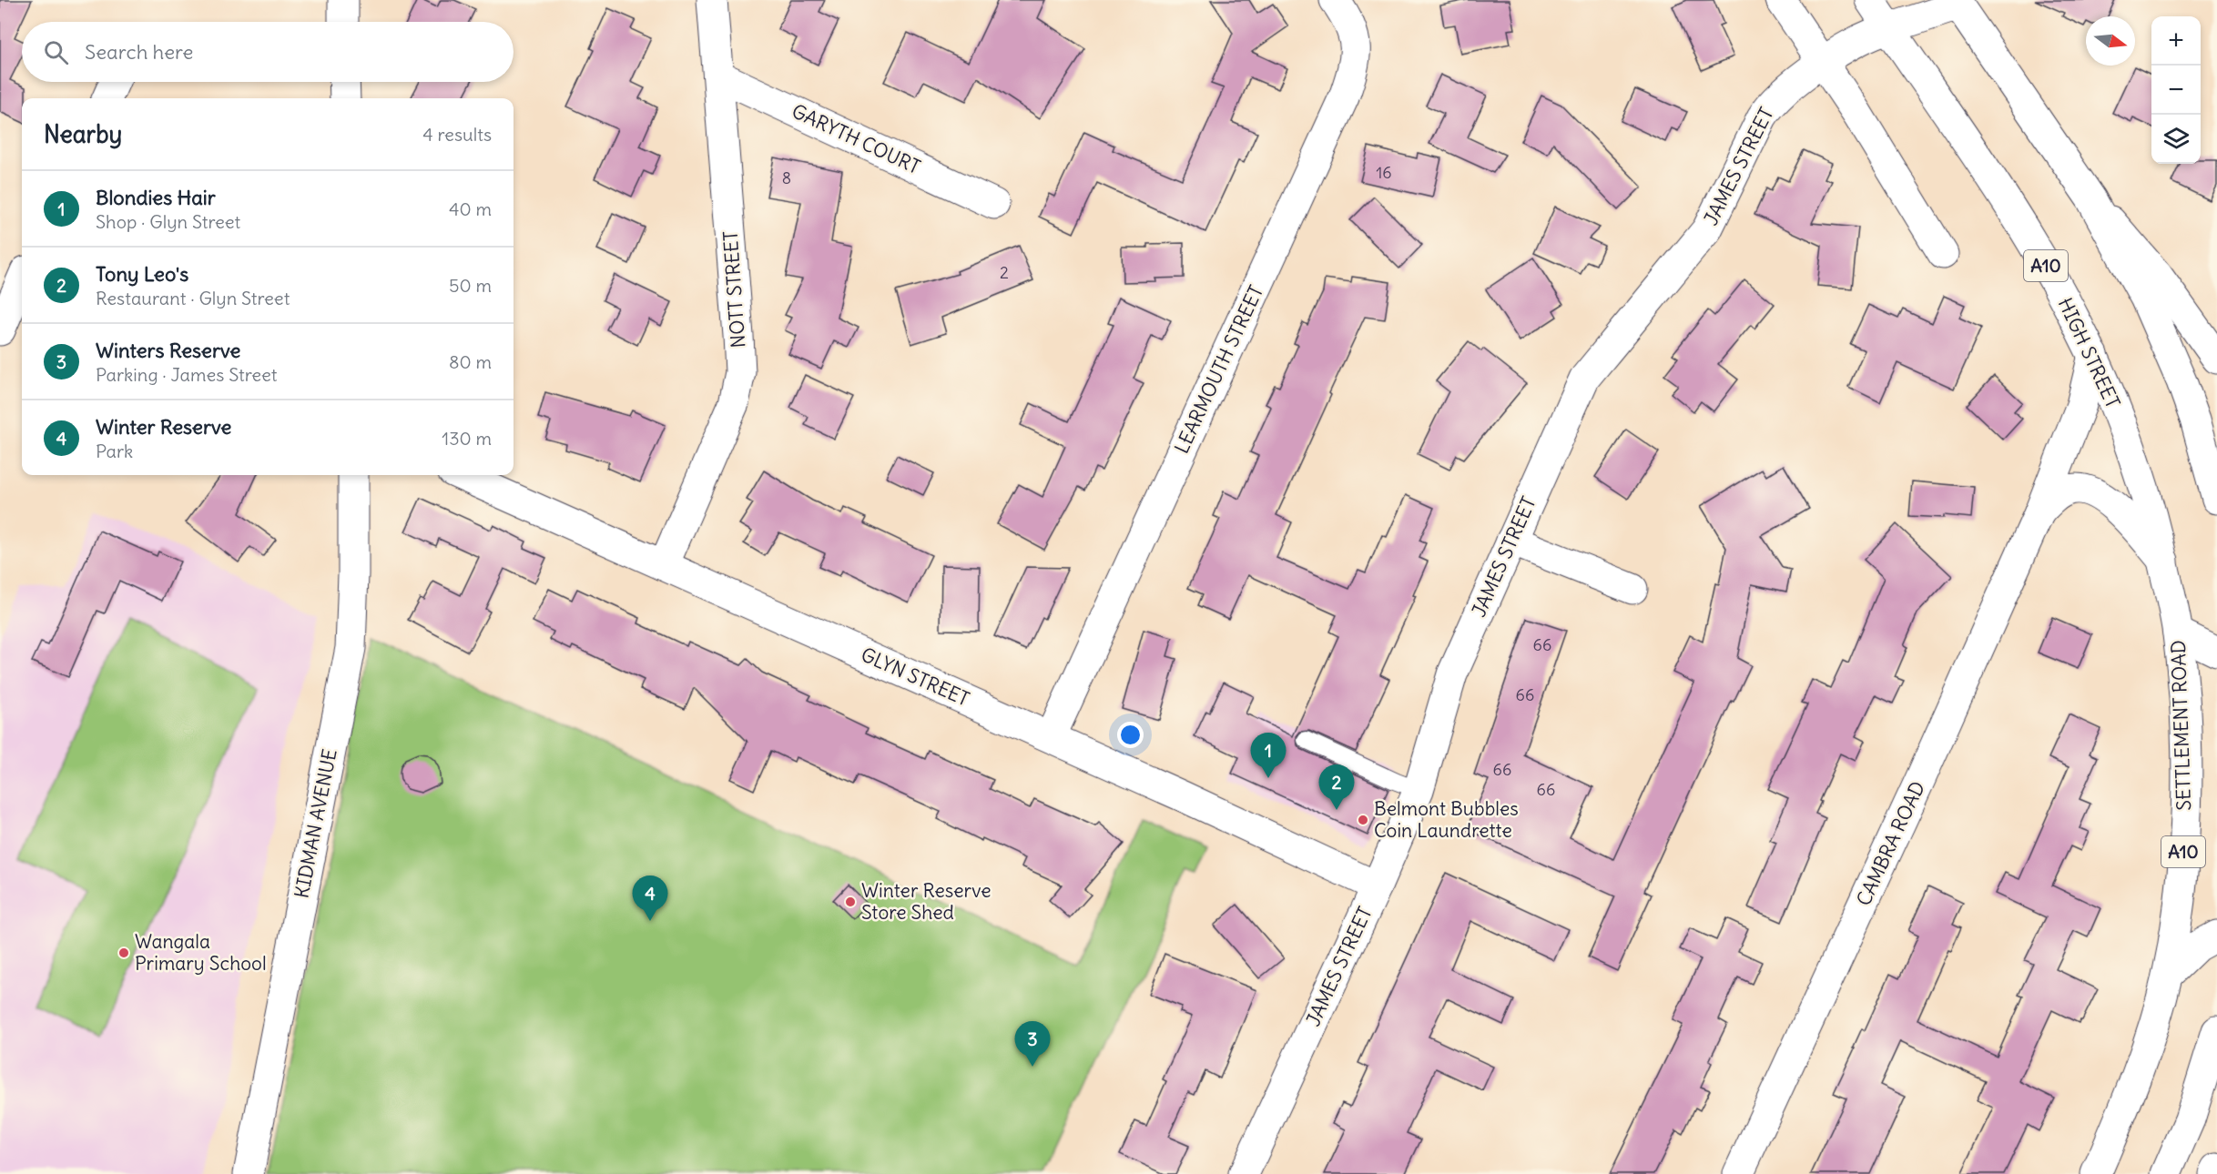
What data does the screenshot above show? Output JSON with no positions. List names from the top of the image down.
{
  "streets": {
    "main road": [
      "GARYTH COURT",
      "JAMES STREET",
      "A10",
      "NOTT STREET",
      "HIGH STREET",
      "LEARMOUTH STREET",
      "GLYN STREET",
      "SETTLEMENT ROAD",
      "KIDMAN AVENUE",
      "CAMBRA ROAD"
    ]
  },
  "crossings": [
    ["GARYTH COURT", "NOTT STREET"],
    ["JAMES STREET", "HIGH STREET"],
    ["JAMES STREET", "GLYN STREET"],
    ["NOTT STREET", "GLYN STREET"],
    ["HIGH STREET", "SETTLEMENT ROAD"],
    ["HIGH STREET", "CAMBRA ROAD"],
    ["LEARMOUTH STREET", "GLYN STREET"]
  ],
  "places": ["Belmont Bubbles Coin Laundrette", "Winter Reserve Store Shed", "Wangala Primary School"],
  "house_numbers": [
    "16",
    "8",
    "2",
    "66",
    "66",
    "66",
    "66"
  ],
  "north": "right",
  "page": {
    "map_buttons": ["+", "−"],
    "search": "Search here",
    "heading": ["Nearby", "4 results"],
    "list": [
      {
        "mark": "1",
        "name": "Blondies Hair",
        "note": "Shop · Glyn Street",
        "value": "40 m"
      },
      {
        "mark": "2",
        "name": "Tony Leo's",
        "note": "Restaurant · Glyn Street",
        "value": "50 m"
      },
      {
        "mark": "3",
        "name": "Winters Reserve",
        "note": "Parking · James Street",
        "value": "80 m"
      },
      {
        "mark": "4",
        "name": "Winter Reserve",
        "note": "Park",
        "value": "130 m"
      }
    ],
    "pins": [
      "1",
      "2",
      "4",
      "3"
    ]
  }
}
